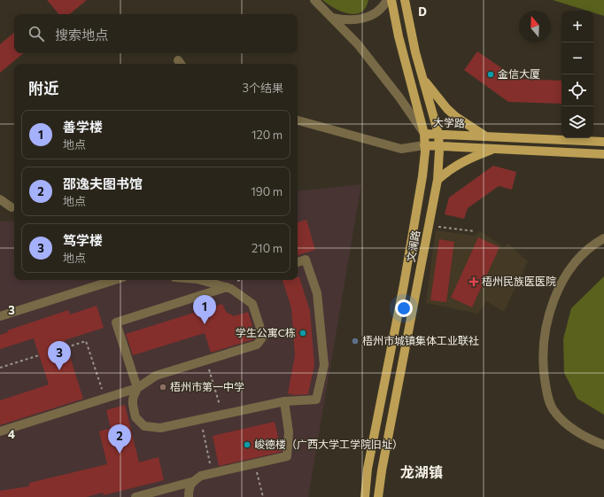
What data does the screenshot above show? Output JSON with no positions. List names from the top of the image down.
{
  "streets": {
    "main road": ["大学路", "文澜路"]
  },
  "crossings": [
    ["大学路", "文澜路"]
  ],
  "districts": ["龙湖镇"],
  "places": {
    "other": [
      "金信大厦",
      "学生公寓C栋",
      "梧州市城镇集体工业联社",
      "梧州市第一中学",
      "峻德楼（广西大学工学院旧址）"
    ],
    "health": ["梧州民族医医院"]
  },
  "north": "top",
  "page": {
    "map_buttons": ["+", "−"],
    "search": "搜索地点",
    "heading": ["附近", "3个结果"],
    "list": [
      {
        "mark": "1",
        "name": "善学楼",
        "note": "地点",
        "value": "120 m"
      },
      {
        "mark": "2",
        "name": "邵逸夫图书馆",
        "note": "地点",
        "value": "190 m"
      },
      {
        "mark": "3",
        "name": "笃学楼",
        "note": "地点",
        "value": "210 m"
      }
    ],
    "pins": ["1", "3", "2"]
  },
  "grid": {
    "columns": ["D"],
    "rows": ["3", "4"]
  }
}
